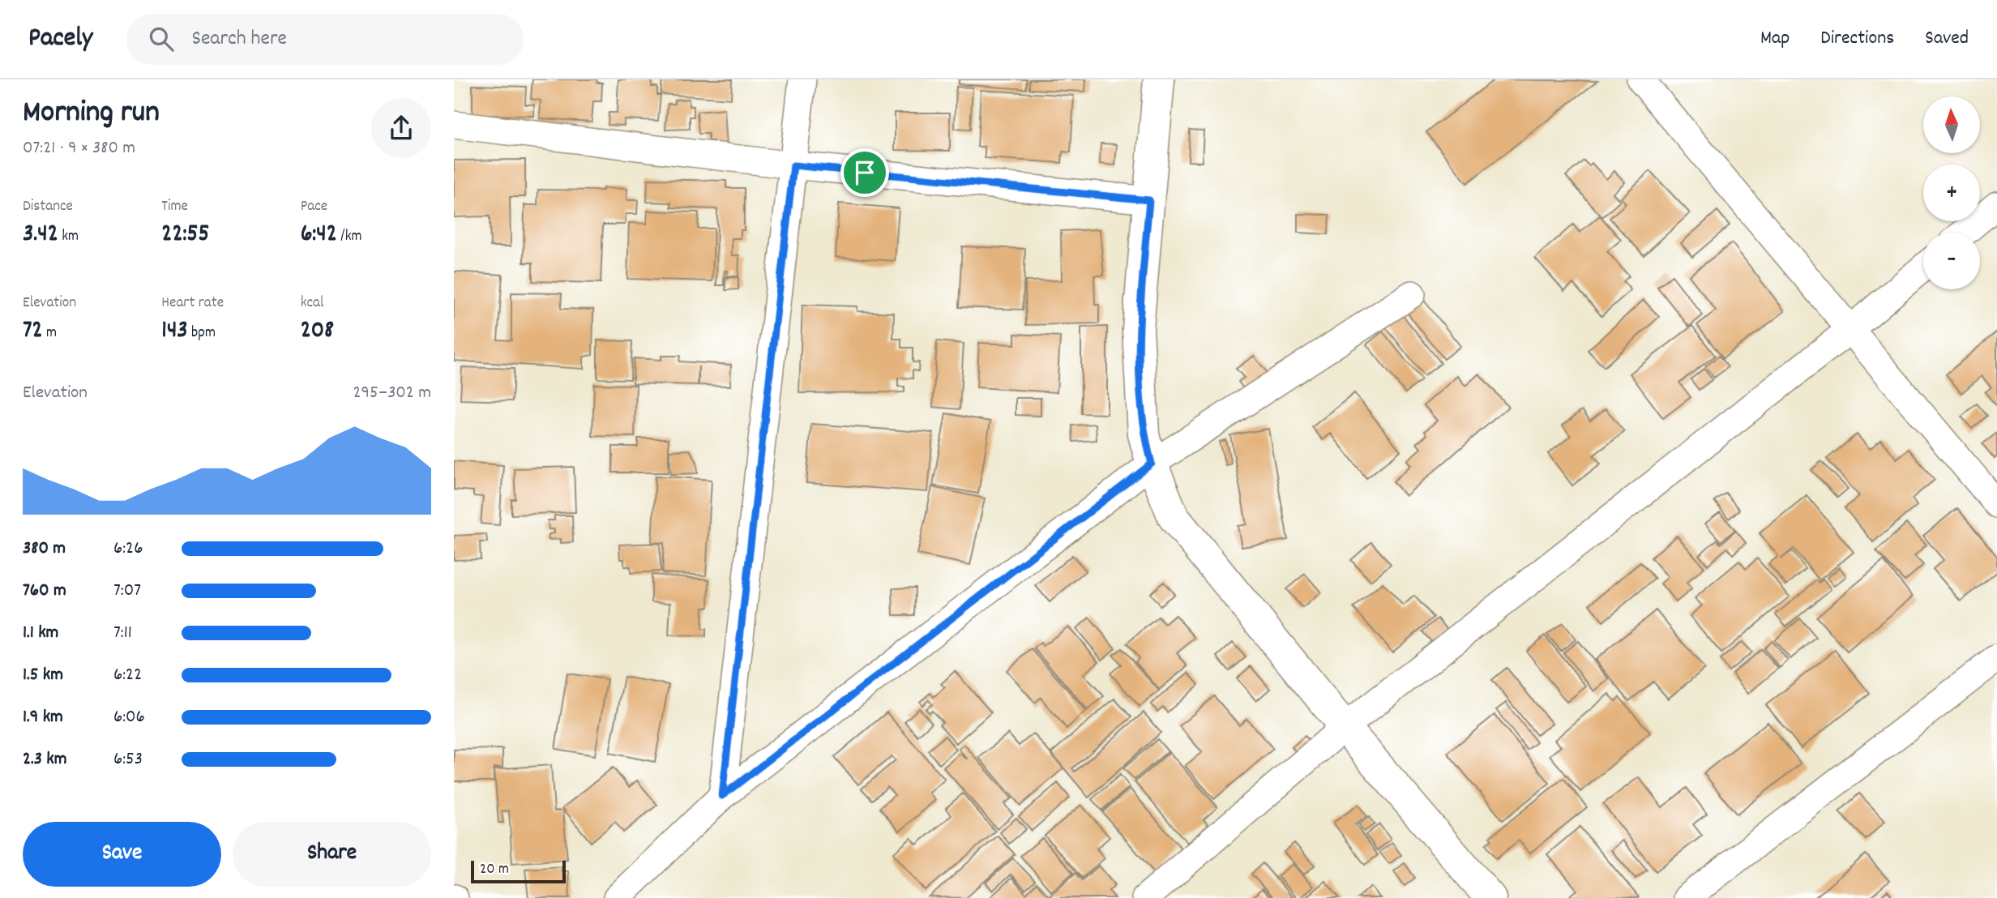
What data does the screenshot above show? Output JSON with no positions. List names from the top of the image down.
{
  "scale_bar": "20 m",
  "north": "top",
  "page": {
    "header": "Pacely",
    "search": "Search here",
    "nav": ["Map", "Directions", "Saved"],
    "heading": ["Morning run", "07:21 · 9 × 380 m"],
    "map_buttons": ["+", "−"],
    "stats": [
      ["Distance", "3.42 km"],
      ["Time", "22:55"],
      ["Pace", "6:42 /km"],
      ["Elevation", "72 m"],
      ["Heart rate", "143 bpm"],
      ["kcal", "208"]
    ],
    "chart": ["Elevation", "295–302 m"],
    "list": [
      {
        "name": "380 m",
        "note": "6:26"
      },
      {
        "name": "760 m",
        "note": "7:07"
      },
      {
        "name": "1.1 km",
        "note": "7:11"
      },
      {
        "name": "1.5 km",
        "note": "6:22"
      },
      {
        "name": "1.9 km",
        "note": "6:06"
      },
      {
        "name": "2.3 km",
        "note": "6:53"
      }
    ],
    "buttons": ["Save", "Share"],
    "scale": "20 m"
  }
}
